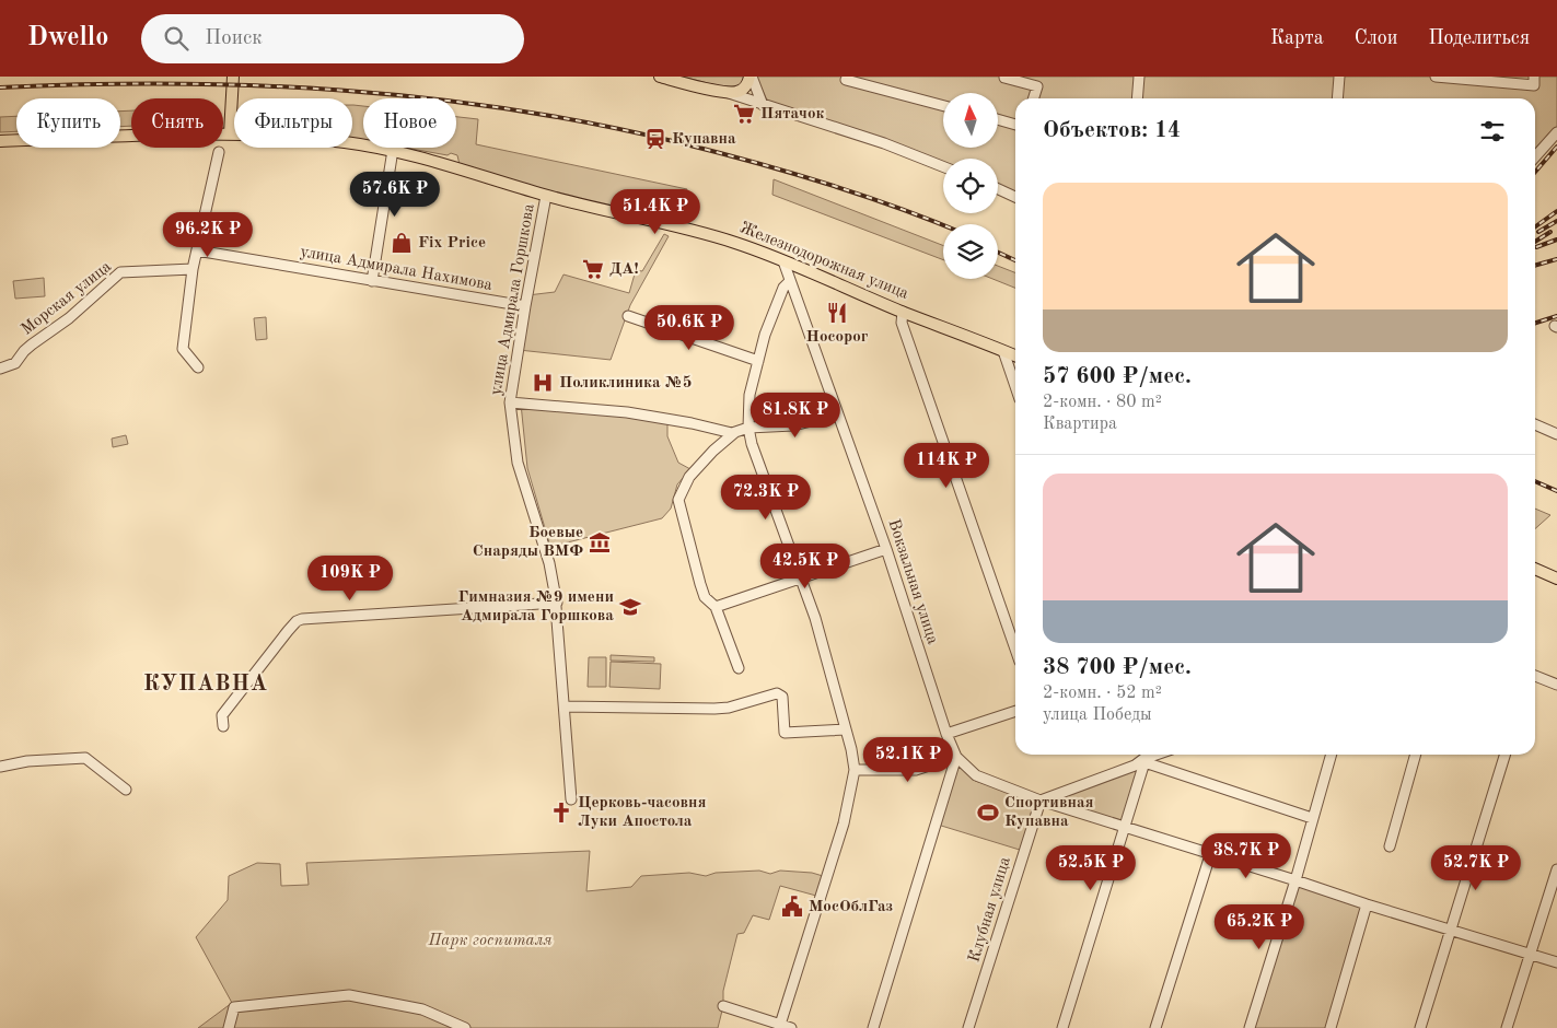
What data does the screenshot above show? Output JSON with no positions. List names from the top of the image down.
{
  "streets": {
    "main road": ["Железнодорожная улица"],
    "street": [
      "улица Адмирала Нахимова",
      "Морская улица",
      "улица Адмирала Горшкова",
      "Вокзальная улица",
      "Клубная улица"
    ]
  },
  "crossings": [
    ["Железнодорожная улица", "улица Адмирала Горшкова"],
    ["Железнодорожная улица", "Вокзальная улица"],
    ["улица Адмирала Нахимова", "улица Адмирала Горшкова"]
  ],
  "districts": ["КУПАВНА"],
  "parks": ["Парк госпиталя"],
  "places": {
    "supermarket": ["Пятачок", "ДА!"],
    "station": ["Купавна"],
    "shop": ["Fix Price"],
    "restaurant": ["Носорог"],
    "hospital": ["Поликлиника №5"],
    "museum": ["Боевые Снаряды ВМФ"],
    "school or university": ["Гимназия №9 имени Адмирала Горшкова"],
    "church": ["Церковь-часовня Луки Апостола"],
    "sports": ["Спортивная Купавна"],
    "public building": ["МосОблГаз"]
  },
  "north": "top",
  "page": {
    "header": "Dwello",
    "search": "Поиск",
    "nav": ["Карта", "Слои", "Поделиться"],
    "chip": [
      "Купить",
      "Снять",
      "Фильтры",
      "Новое"
    ],
    "heading": "Объектов: 14",
    "list": [
      {
        "name": "57 600 ₽/мес.",
        "note": "2-комн. · 80 m² · Квартира"
      },
      {
        "name": "38 700 ₽/мес.",
        "note": "2-комн. · 52 m² · улица Победы"
      }
    ],
    "price": [
      "57.6K ₽",
      "51.4K ₽",
      "96.2K ₽",
      "50.6K ₽",
      "81.8K ₽",
      "114K ₽",
      "72.3K ₽",
      "42.5K ₽",
      "109K ₽",
      "52.1K ₽",
      "38.7K ₽",
      "52.5K ₽",
      "52.7K ₽",
      "65.2K ₽"
    ]
  }
}
